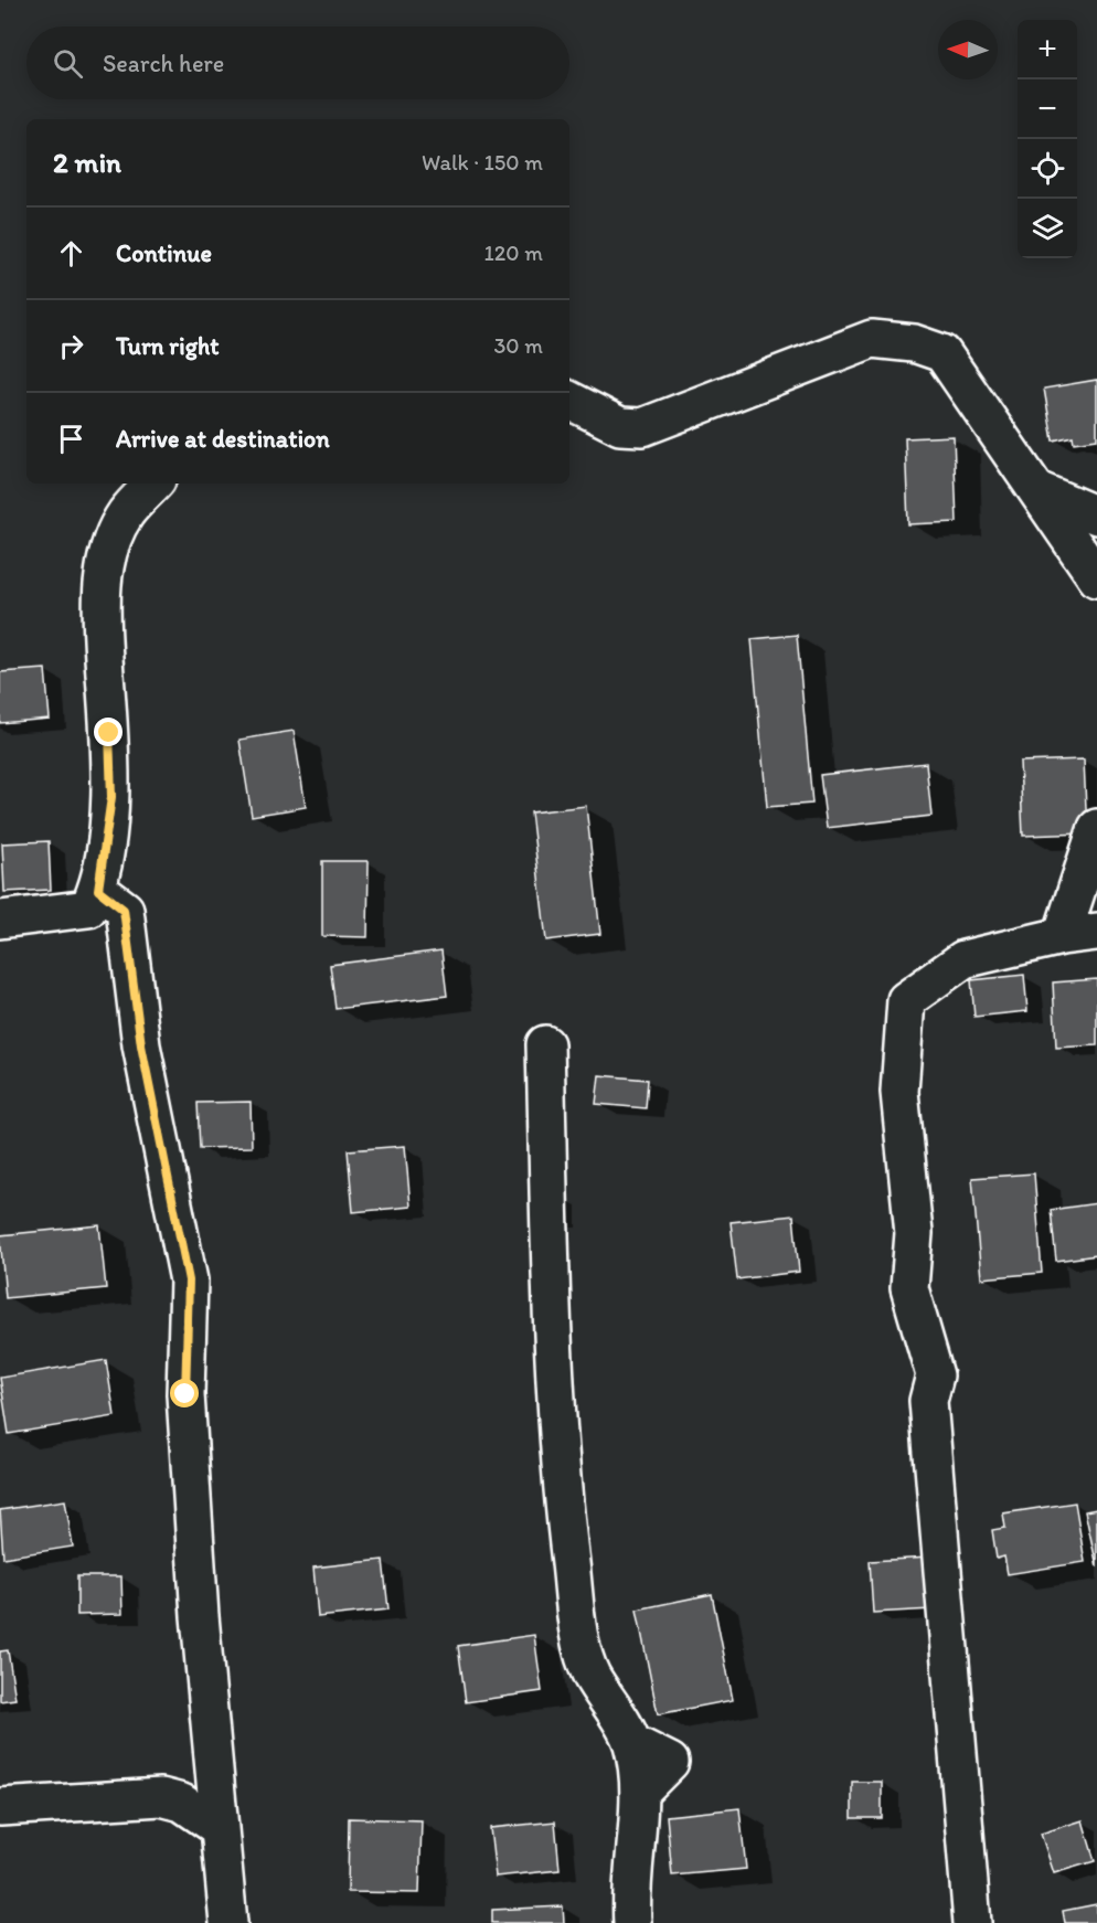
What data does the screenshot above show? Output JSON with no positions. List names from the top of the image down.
{
  "north": "left",
  "page": {
    "map_buttons": ["+", "−"],
    "search": "Search here",
    "heading": ["2 min", "Walk · 150 m"],
    "list": [
      ["Continue", "120 m"],
      ["Turn right", "30 m"],
      "Arrive at destination"
    ]
  }
}
